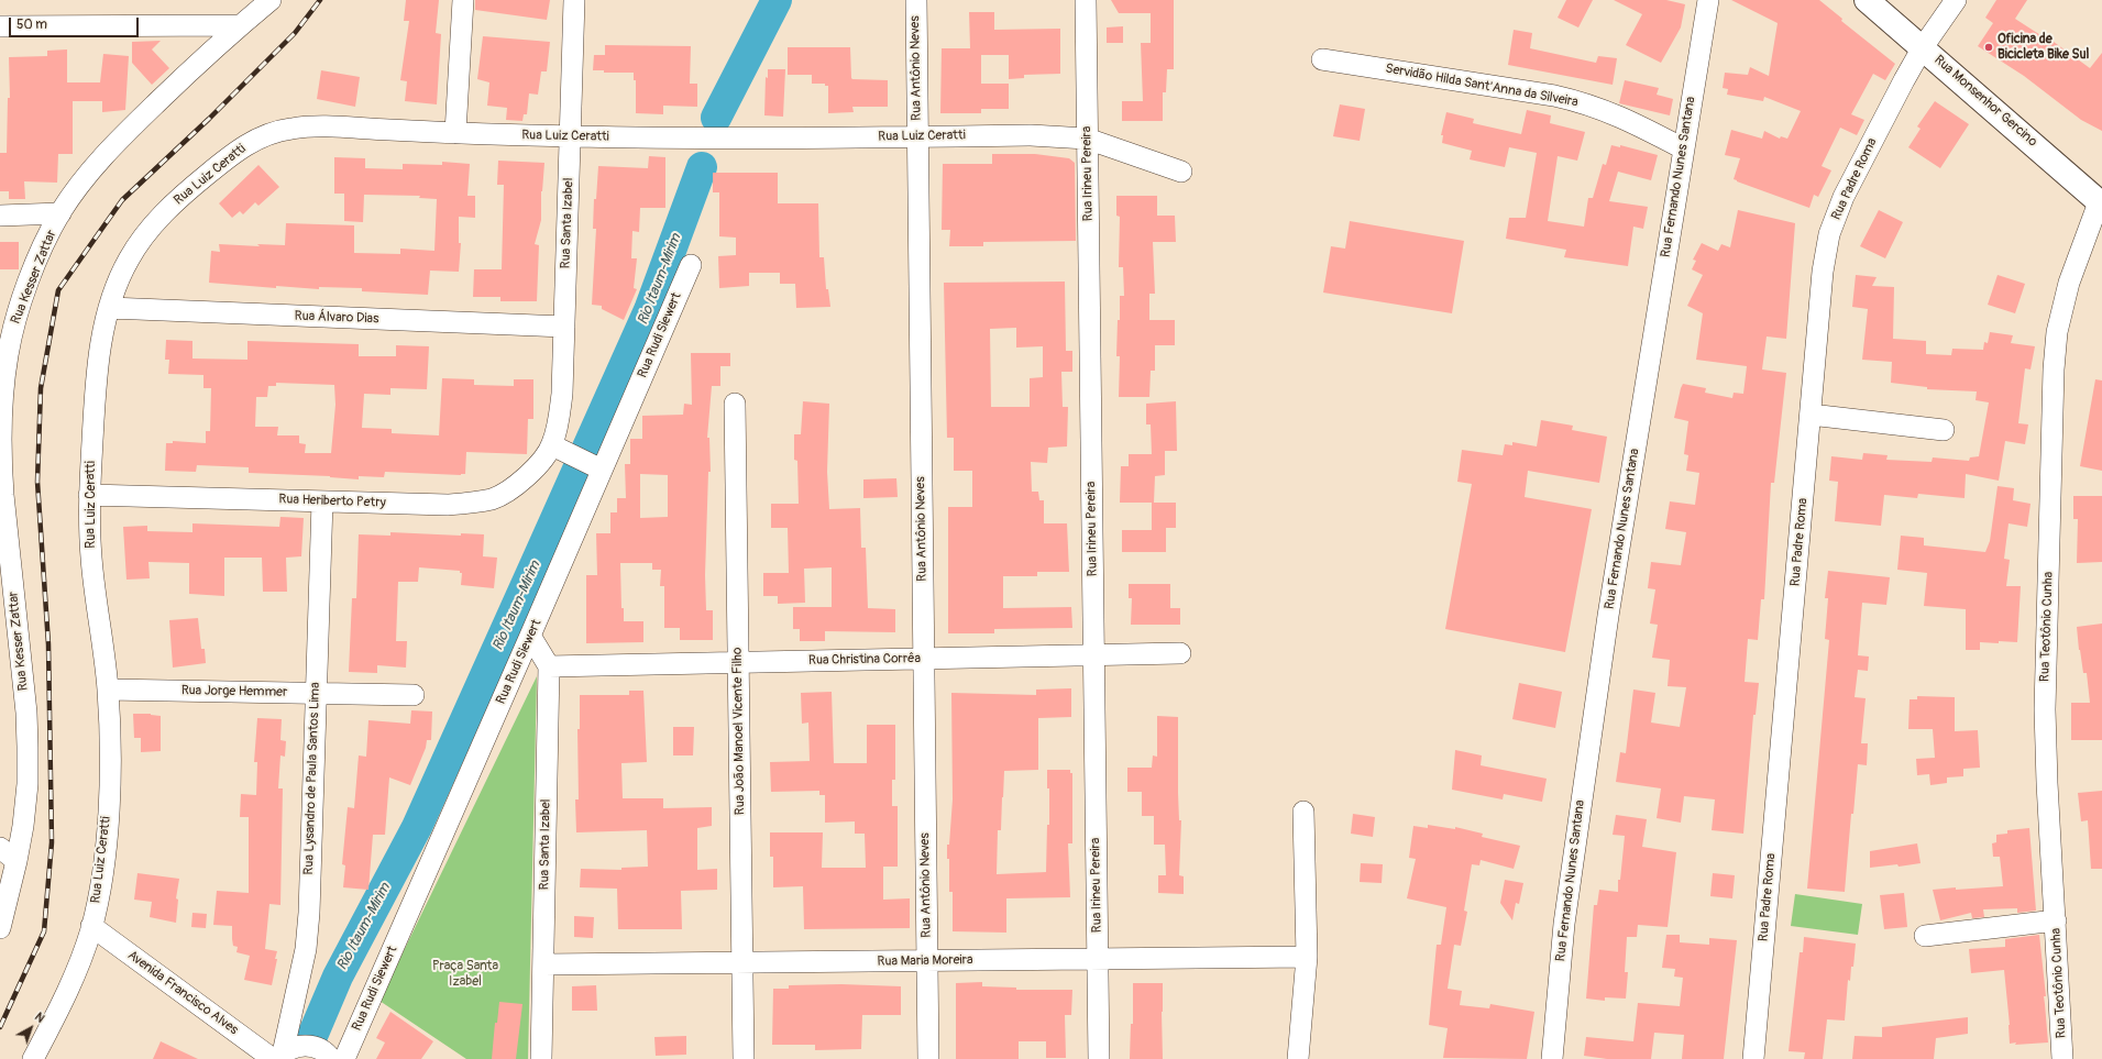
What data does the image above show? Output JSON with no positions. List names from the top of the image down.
{
  "streets": {
    "main road": ["Rua Monsenhor Gercino"],
    "street": [
      "Rua Antônio Neves",
      "Servidão Hilda Sant'Anna da Silveira",
      "Rua Luiz Ceratti",
      "Rua Irineu Pereira",
      "Rua Fernando Nunes Santana",
      "Rua Padre Roma",
      "Rua Santa Izabel",
      "Rua Kesser Zattar",
      "Rua Álvaro Dias",
      "Rua Rudi Siewert",
      "Rua Heriberto Petry",
      "Rua Teotônio Cunha",
      "Rua Christina Corrêa",
      "Rua Jorge Hemmer",
      "Rua João Manoel Vicente Filho",
      "Rua Lysandro de Paula Santos Lima",
      "Rua Maria Moreira",
      "Avenida Francisco Alves"
    ]
  },
  "crossings": [
    ["Rua Antônio Neves", "Rua Luiz Ceratti"],
    ["Rua Antônio Neves", "Rua Christina Corrêa"],
    ["Rua Antônio Neves", "Rua Maria Moreira"],
    ["Servidão Hilda Sant'Anna da Silveira", "Rua Fernando Nunes Santana"],
    ["Rua Monsenhor Gercino", "Rua Padre Roma"],
    ["Rua Monsenhor Gercino", "Rua Teotônio Cunha"],
    ["Rua Luiz Ceratti", "Rua Irineu Pereira"],
    ["Rua Luiz Ceratti", "Rua Santa Izabel"],
    ["Rua Luiz Ceratti", "Rua Álvaro Dias"],
    ["Rua Luiz Ceratti", "Rua Heriberto Petry"],
    ["Rua Luiz Ceratti", "Rua Jorge Hemmer"],
    ["Rua Luiz Ceratti", "Avenida Francisco Alves"],
    ["Rua Irineu Pereira", "Rua Christina Corrêa"],
    ["Rua Irineu Pereira", "Rua Maria Moreira"],
    ["Rua Santa Izabel", "Rua Álvaro Dias"],
    ["Rua Santa Izabel", "Rua Heriberto Petry"],
    ["Rua Santa Izabel", "Rua Christina Corrêa"],
    ["Rua Santa Izabel", "Rua Maria Moreira"],
    ["Rua Heriberto Petry", "Rua Lysandro de Paula Santos Lima"],
    ["Rua Christina Corrêa", "Rua João Manoel Vicente Filho"],
    ["Rua Jorge Hemmer", "Rua Lysandro de Paula Santos Lima"],
    ["Rua João Manoel Vicente Filho", "Rua Maria Moreira"],
    ["Rua Lysandro de Paula Santos Lima", "Avenida Francisco Alves"]
  ],
  "water": ["Rio Itaum-Mirim"],
  "parks": ["Praça Santa Izabel"],
  "places": ["Oficina de Bicicleta Bike Sul"],
  "scale_bar": "50 m",
  "north": "top right"
}
